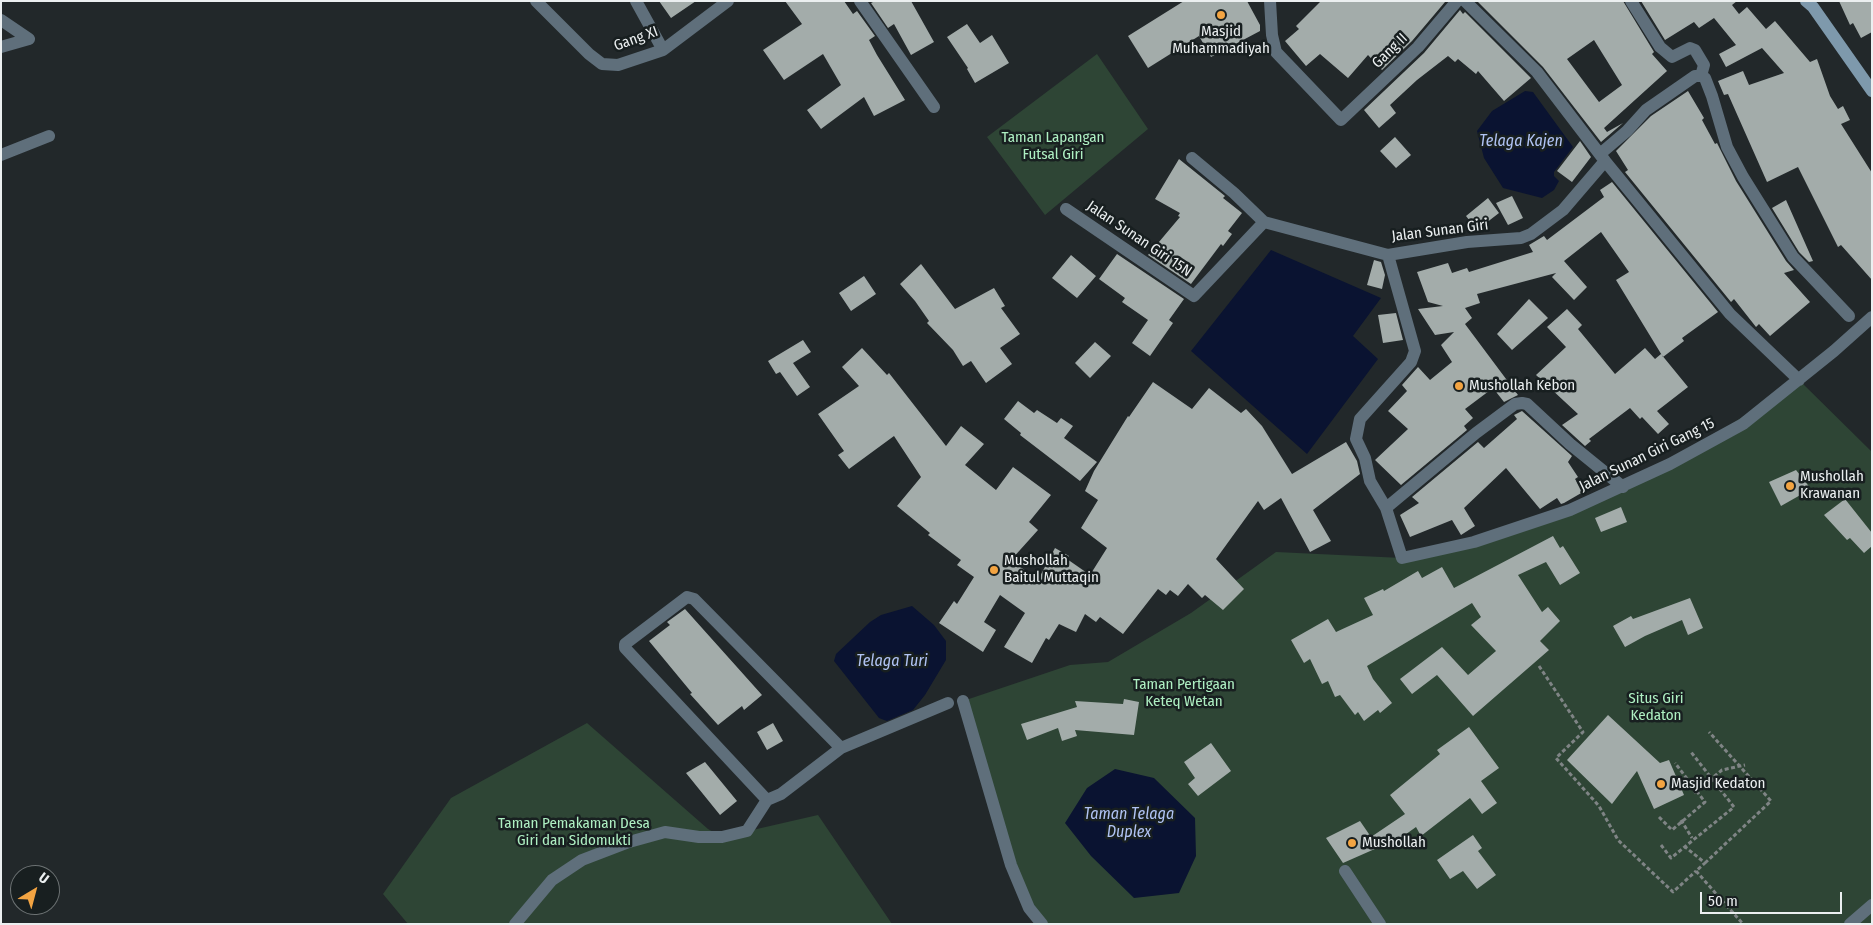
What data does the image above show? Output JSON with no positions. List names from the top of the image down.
{
  "streets": {
    "street": [
      "Gang XI",
      "Gang II",
      "Jalan Sunan Giri",
      "Jalan Sunan Giri 15N",
      "Jalan Sunan Giri Gang 15"
    ]
  },
  "crossings": [
    ["Jalan Sunan Giri", "Jalan Sunan Giri 15N"]
  ],
  "water": ["Telaga Kajen", "Telaga Turi", "Taman Telaga Duplex"],
  "parks": [
    "Taman Lapangan Futsal Giri",
    "Taman Pertigaan Keteq Wetan",
    "Situs Giri Kedaton",
    "Taman Pemakaman Desa Giri dan Sidomukti"
  ],
  "places": [
    "Masjid Muhammadiyah",
    "Mushollah Kebon",
    "Mushollah Krawanan",
    "Mushollah Baitul Muttaqin",
    "Masjid Kedaton",
    "Mushollah"
  ],
  "scale_bar": "50 m",
  "north": "top right"
}
